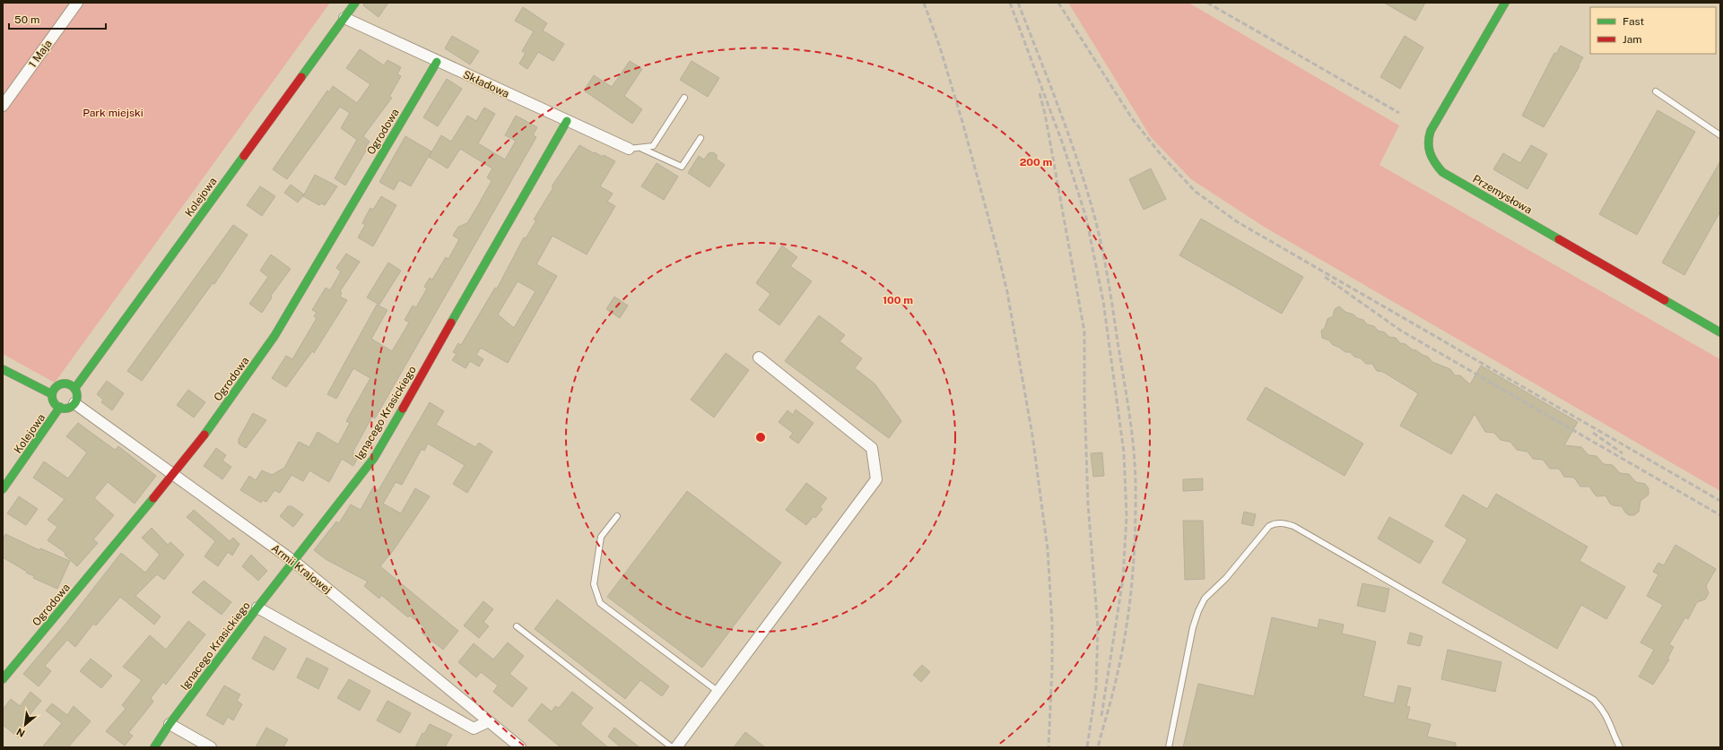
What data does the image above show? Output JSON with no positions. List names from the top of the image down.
{
  "streets": {
    "street": [
      "1 Maja",
      "Składowa",
      "Ogrodowa",
      "Przemysłowa",
      "Kolejowa",
      "Ignacego Krasickiego",
      "Armii Krajowej"
    ]
  },
  "crossings": [
    ["Składowa", "Ogrodowa"],
    ["Składowa", "Kolejowa"],
    ["Składowa", "Ignacego Krasickiego"],
    ["Ogrodowa", "Armii Krajowej"],
    ["Kolejowa", "Armii Krajowej"],
    ["Ignacego Krasickiego", "Armii Krajowej"]
  ],
  "parks": ["Park miejski"],
  "legend": ["Fast", "Jam"],
  "scale_bar": "50 m",
  "north": "bottom left",
  "rings": ["200 m", "100 m"]
}
